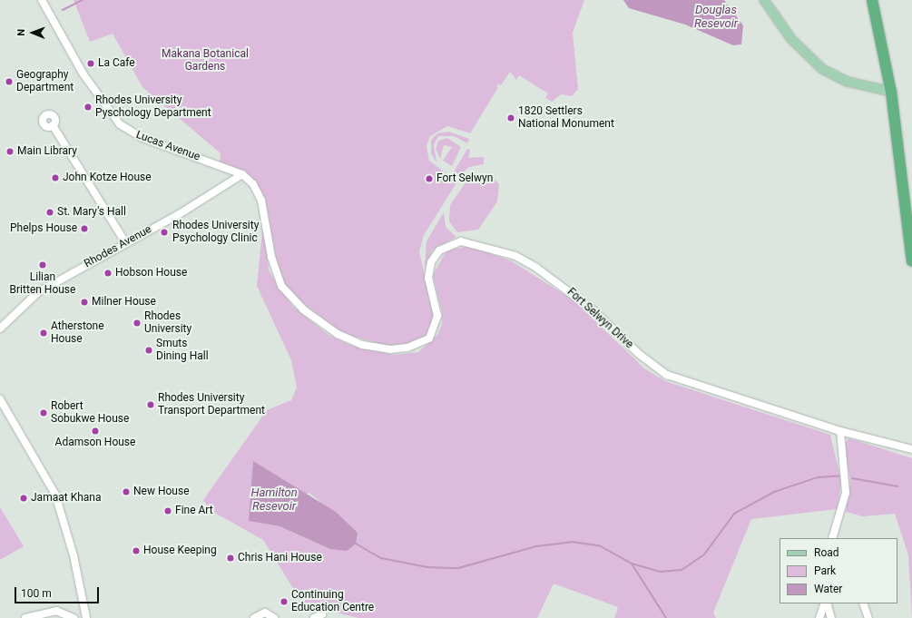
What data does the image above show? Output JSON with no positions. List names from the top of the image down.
{
  "streets": {
    "street": ["Lucas Avenue", "Rhodes Avenue", "Fort Selwyn Drive"]
  },
  "crossings": [
    ["Lucas Avenue", "Rhodes Avenue"],
    ["Lucas Avenue", "Fort Selwyn Drive"]
  ],
  "water": ["Douglas Resevoir", "Hamilton Resevoir"],
  "parks": ["Makana Botanical Gardens"],
  "places": [
    "La Cafe",
    "Geography Department",
    "Rhodes University Pyschology Department",
    "1820 Settlers National Monument",
    "Main Library",
    "John Kotze House",
    "Fort Selwyn",
    "St. Mary's Hall",
    "Phelps House",
    "Rhodes University Psychology Clinic",
    "Lilian Britten House",
    "Hobson House",
    "Milner House",
    "Rhodes University",
    "Atherstone House",
    "Smuts Dining Hall",
    "Rhodes University Transport Department",
    "Robert Sobukwe House",
    "Adamson House",
    "New House",
    "Jamaat Khana",
    "Fine Art",
    "House Keeping",
    "Chris Hani House",
    "Continuing Education Centre"
  ],
  "legend": ["Road", "Park", "Water"],
  "scale_bar": "100 m",
  "north": "left"
}
